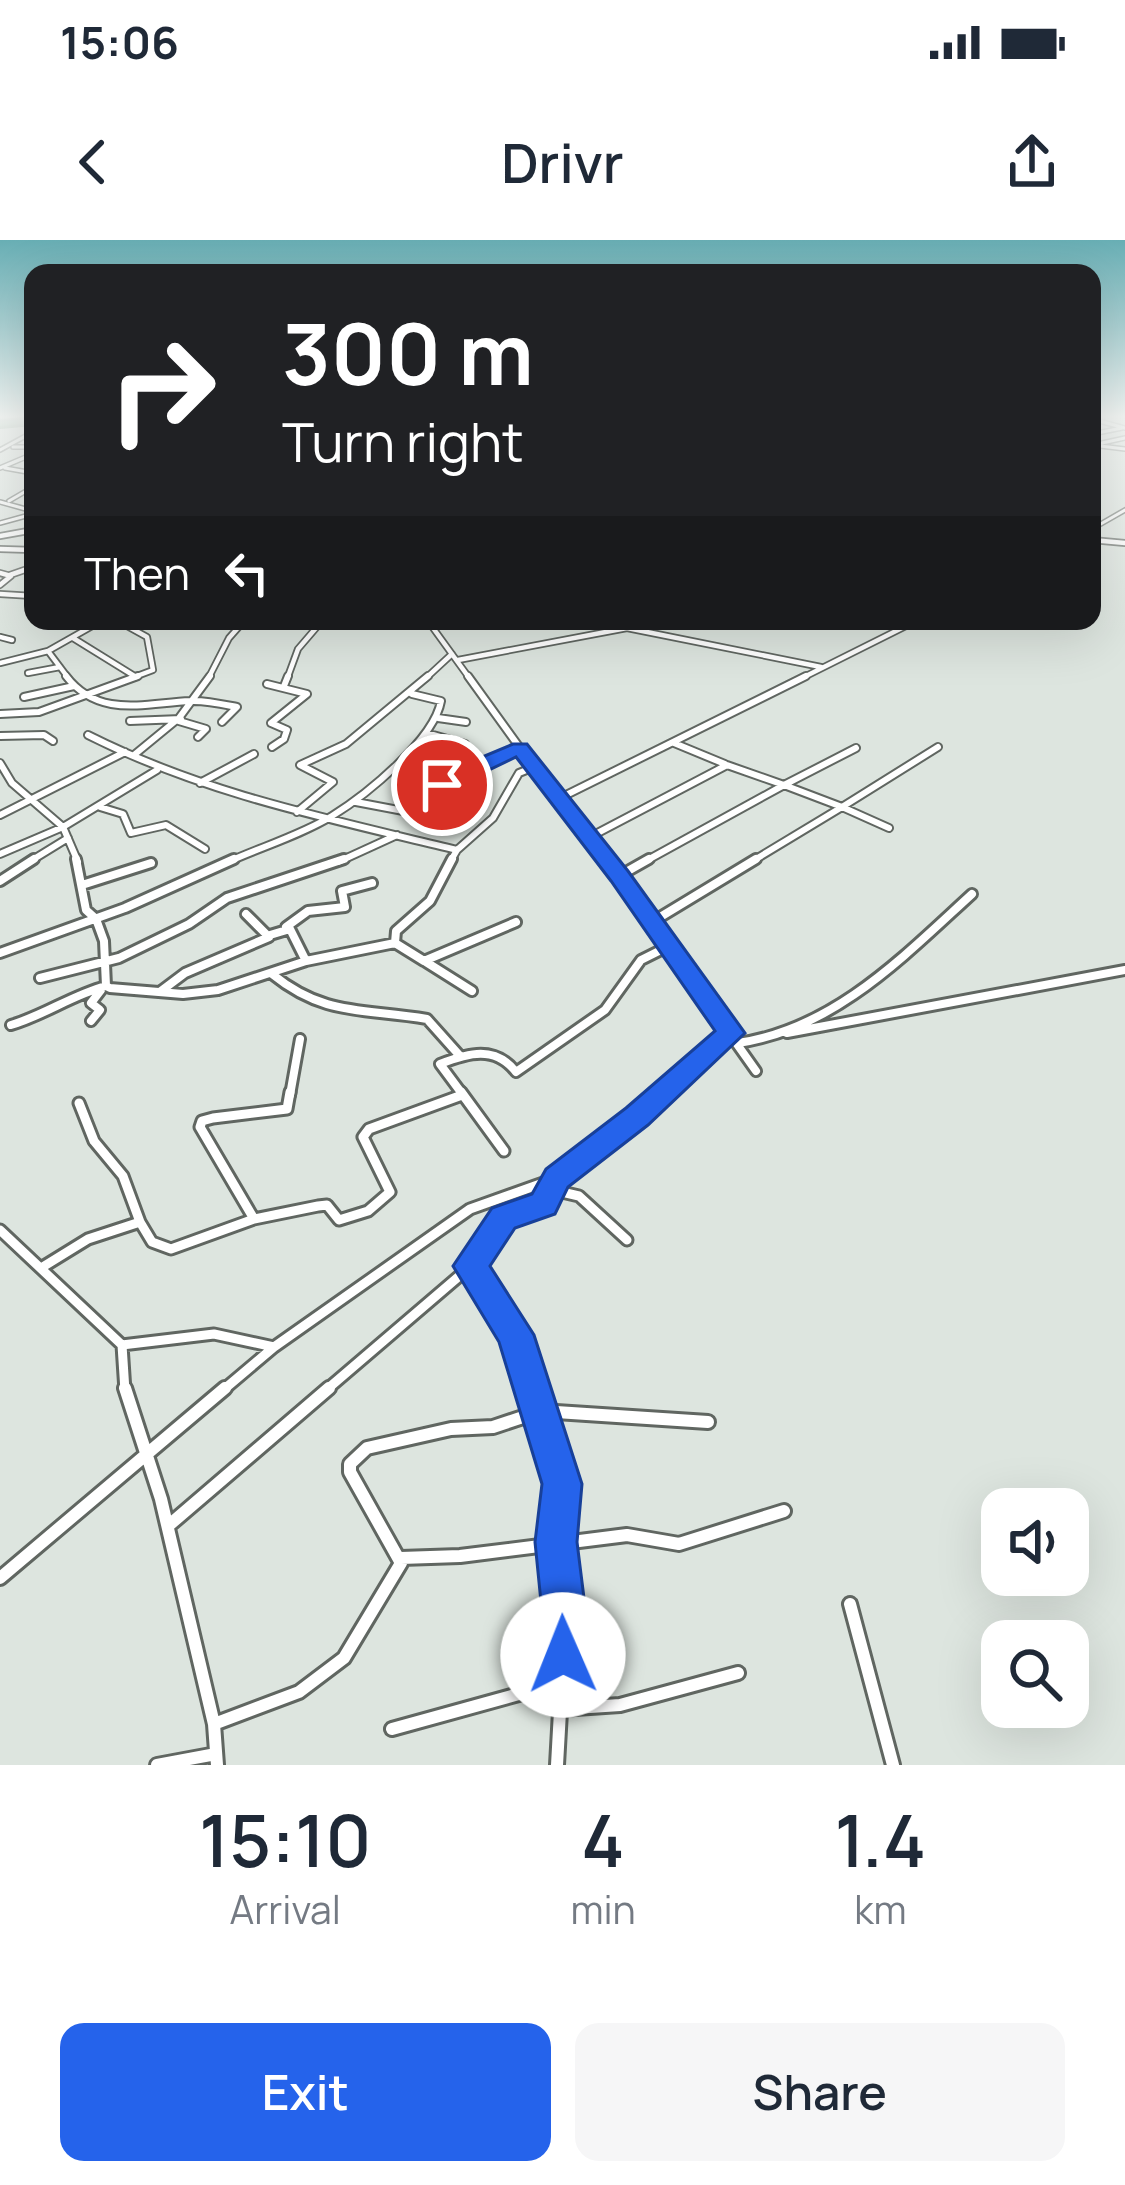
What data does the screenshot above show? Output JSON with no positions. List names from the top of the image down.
{
  "page": {
    "status": "15:06",
    "header": "Drivr",
    "turn": ["300 m", "Turn right"],
    "then": "Then",
    "eta": [
      "15:10",
      "Arrival",
      "4",
      "min",
      "1.4",
      "km"
    ],
    "buttons": ["Exit", "Share"]
  }
}
